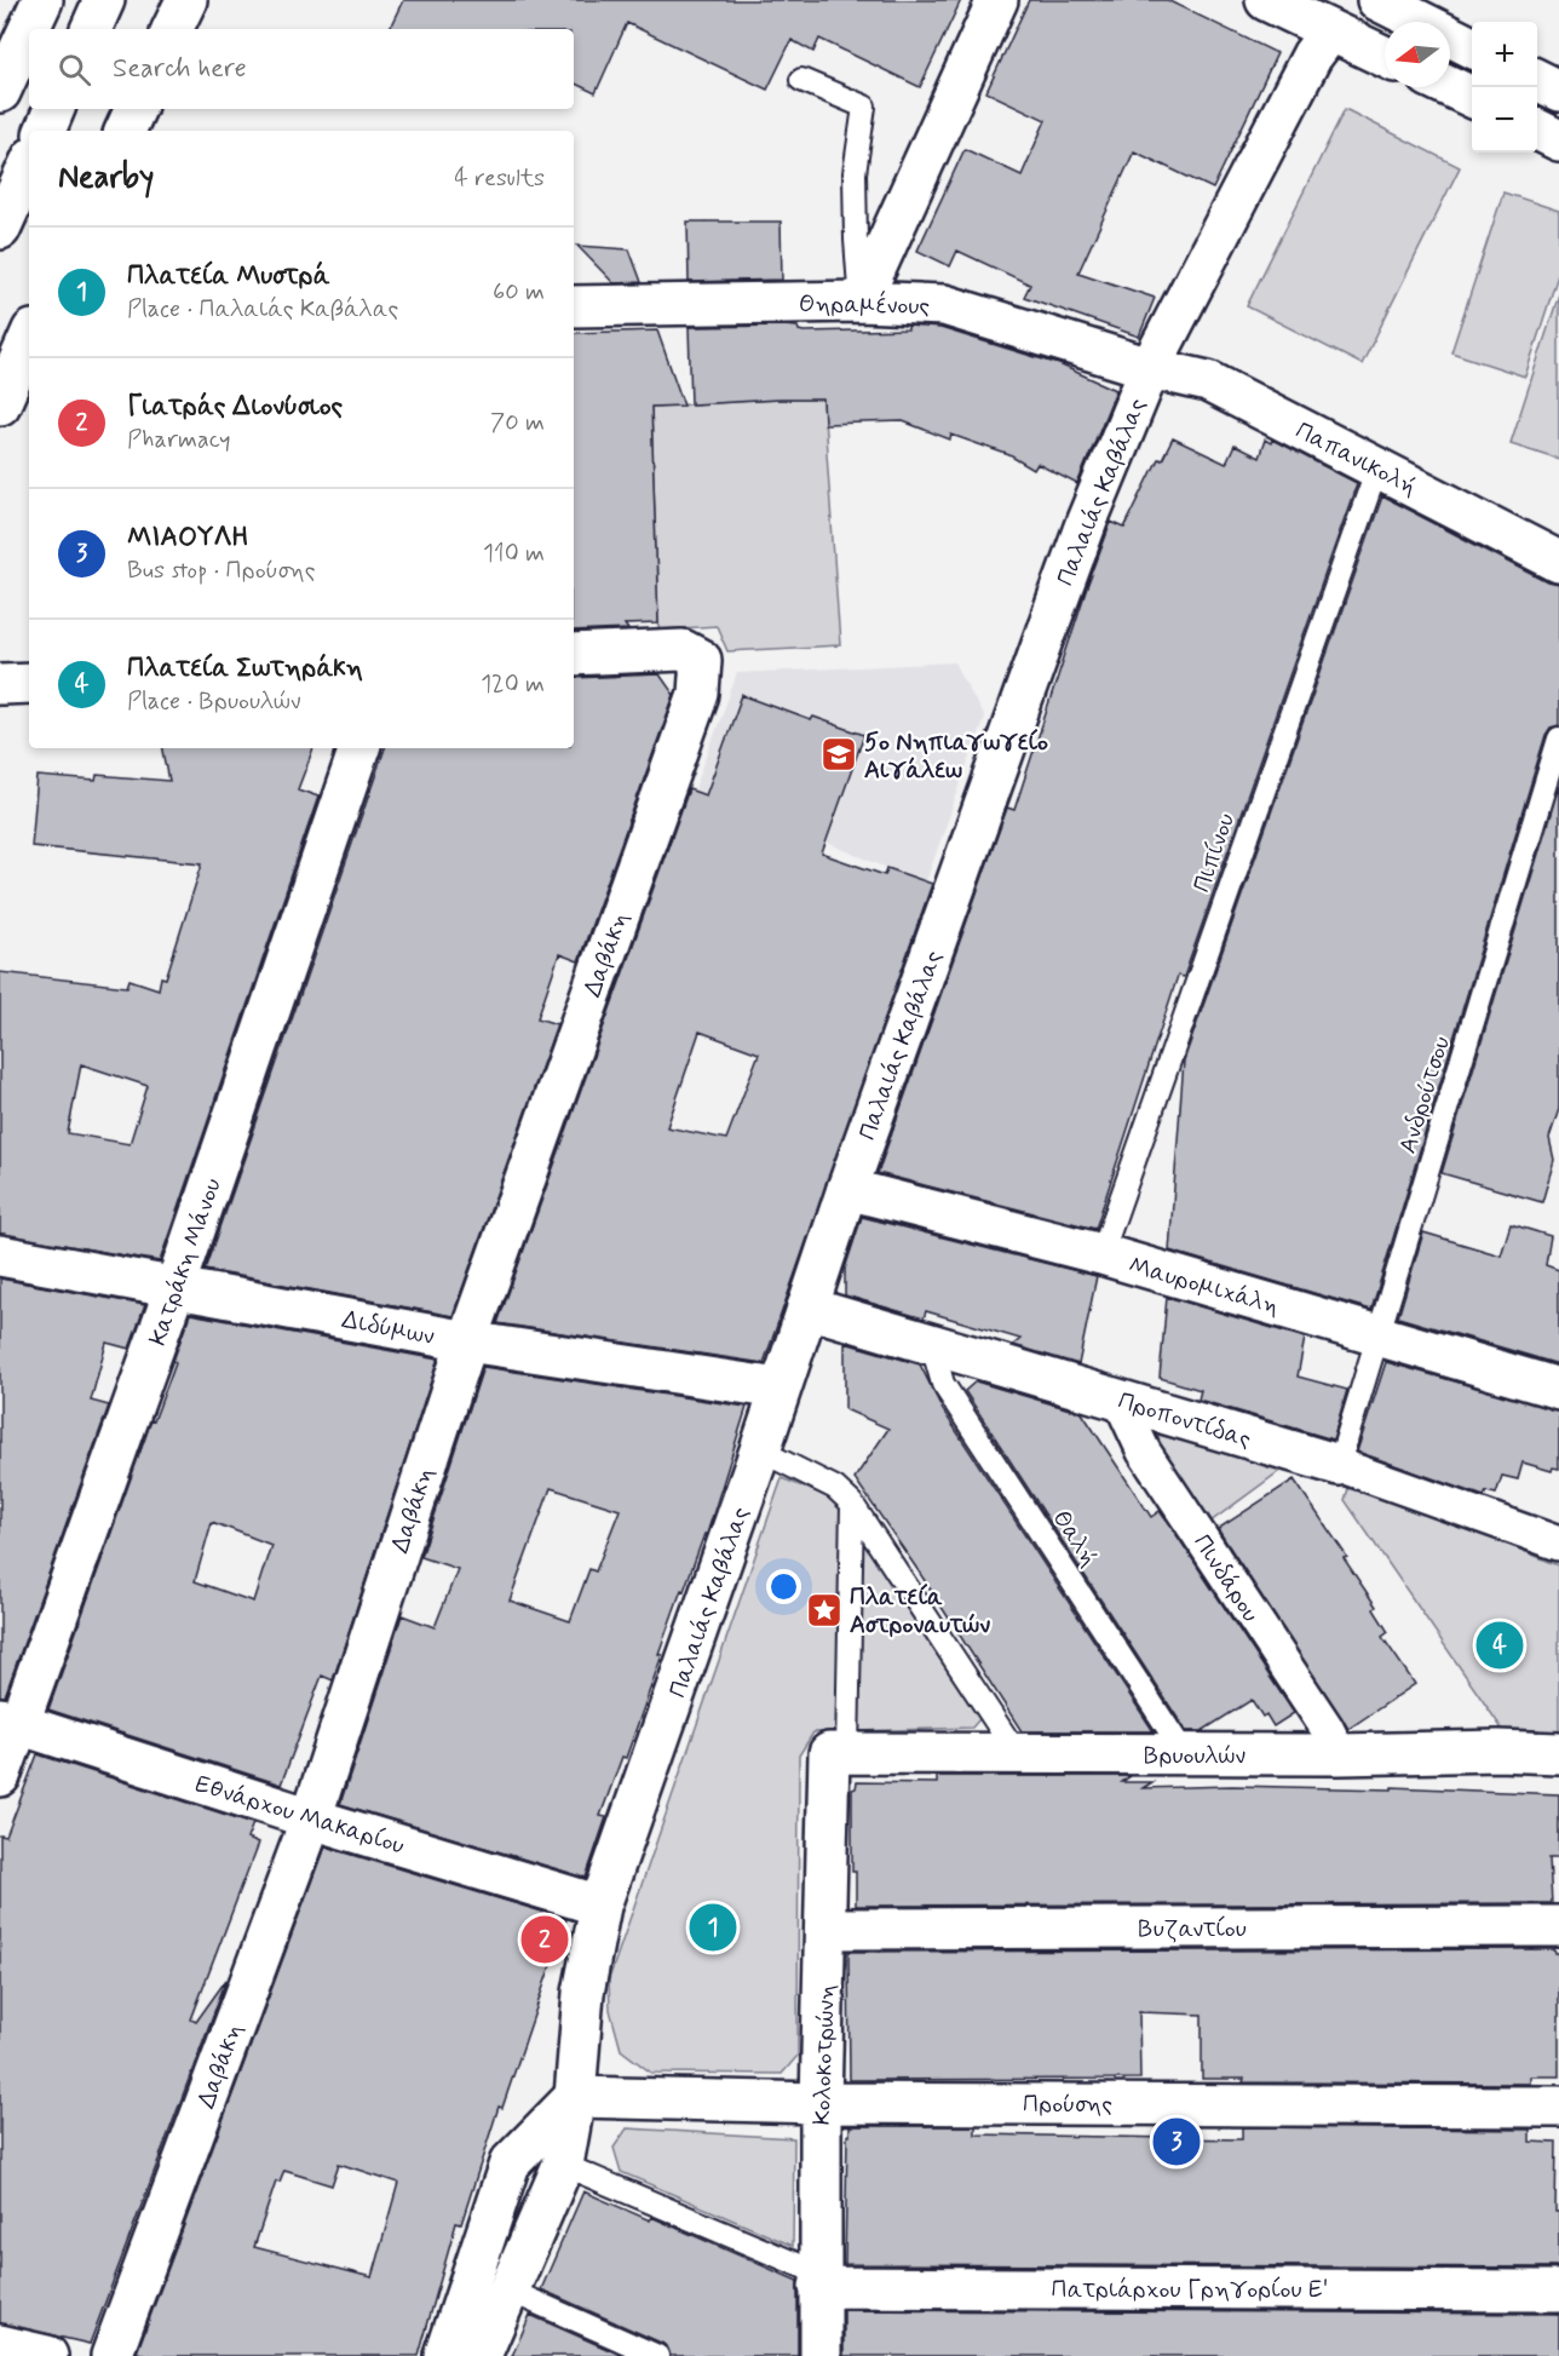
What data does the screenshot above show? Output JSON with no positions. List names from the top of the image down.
{
  "streets": {
    "main road": [
      "Θηραμένους",
      "Παπανικολή",
      "Παλαιάς Καβάλας",
      "Δαβάκη",
      "Κατράκη Μάνου",
      "Μαυρομιχάλη",
      "Διδύμων",
      "Προποντίδας",
      "Βρυουλών",
      "Εθνάρχου Μακαρίου",
      "Βυζαντίου",
      "Κολοκοτρώνη",
      "Προύσης",
      "Πατριάρχου Γρηγορίου Ε'"
    ],
    "street": ["Πινδάρου"],
    "lane": ["Πιπίνου", "Ανδρούτσου", "Θαλή"]
  },
  "crossings": [
    ["Θηραμένους", "Παπανικολή"],
    ["Θηραμένους", "Παλαιάς Καβάλας"],
    ["Παπανικολή", "Παλαιάς Καβάλας"],
    ["Παπανικολή", "Πιπίνου"],
    ["Παλαιάς Καβάλας", "Μαυρομιχάλη"],
    ["Παλαιάς Καβάλας", "Διδύμων"],
    ["Παλαιάς Καβάλας", "Προποντίδας"],
    ["Παλαιάς Καβάλας", "Εθνάρχου Μακαρίου"],
    ["Παλαιάς Καβάλας", "Προύσης"],
    ["Παλαιάς Καβάλας", "Πατριάρχου Γρηγορίου Ε'"],
    ["Πιπίνου", "Μαυρομιχάλη"],
    ["Δαβάκη", "Διδύμων"],
    ["Δαβάκη", "Εθνάρχου Μακαρίου"],
    ["Ανδρούτσου", "Μαυρομιχάλη"],
    ["Ανδρούτσου", "Προποντίδας"],
    ["Κατράκη Μάνου", "Διδύμων"],
    ["Κατράκη Μάνου", "Εθνάρχου Μακαρίου"],
    ["Προποντίδας", "Θαλή"],
    ["Προποντίδας", "Πινδάρου"],
    ["Θαλή", "Βρυουλών"],
    ["Πινδάρου", "Βρυουλών"],
    ["Βρυουλών", "Κολοκοτρώνη"],
    ["Βυζαντίου", "Κολοκοτρώνη"],
    ["Κολοκοτρώνη", "Προύσης"],
    ["Κολοκοτρώνη", "Πατριάρχου Γρηγορίου Ε'"]
  ],
  "places": {
    "school or university": ["5ο Νηπιαγωγείο Αιγάλεω"],
    "place": ["Πλατεία Αστροναυτών"]
  },
  "north": "left",
  "page": {
    "map_buttons": ["+", "−"],
    "search": "Search here",
    "heading": ["Nearby", "4 results"],
    "list": [
      {
        "mark": "1",
        "name": "Πλατεία Μυστρά",
        "note": "Place · Παλαιάς Καβάλας",
        "value": "60 m"
      },
      {
        "mark": "2",
        "name": "Γιατράς Διονύσιος",
        "note": "Pharmacy",
        "value": "70 m"
      },
      {
        "mark": "3",
        "name": "ΜΙΑΟΥΛΗ",
        "note": "Bus stop · Προύσης",
        "value": "110 m"
      },
      {
        "mark": "4",
        "name": "Πλατεία Σωτηράκη",
        "note": "Place · Βρυουλών",
        "value": "120 m"
      }
    ],
    "pins": [
      "4",
      "1",
      "2",
      "3"
    ]
  }
}
